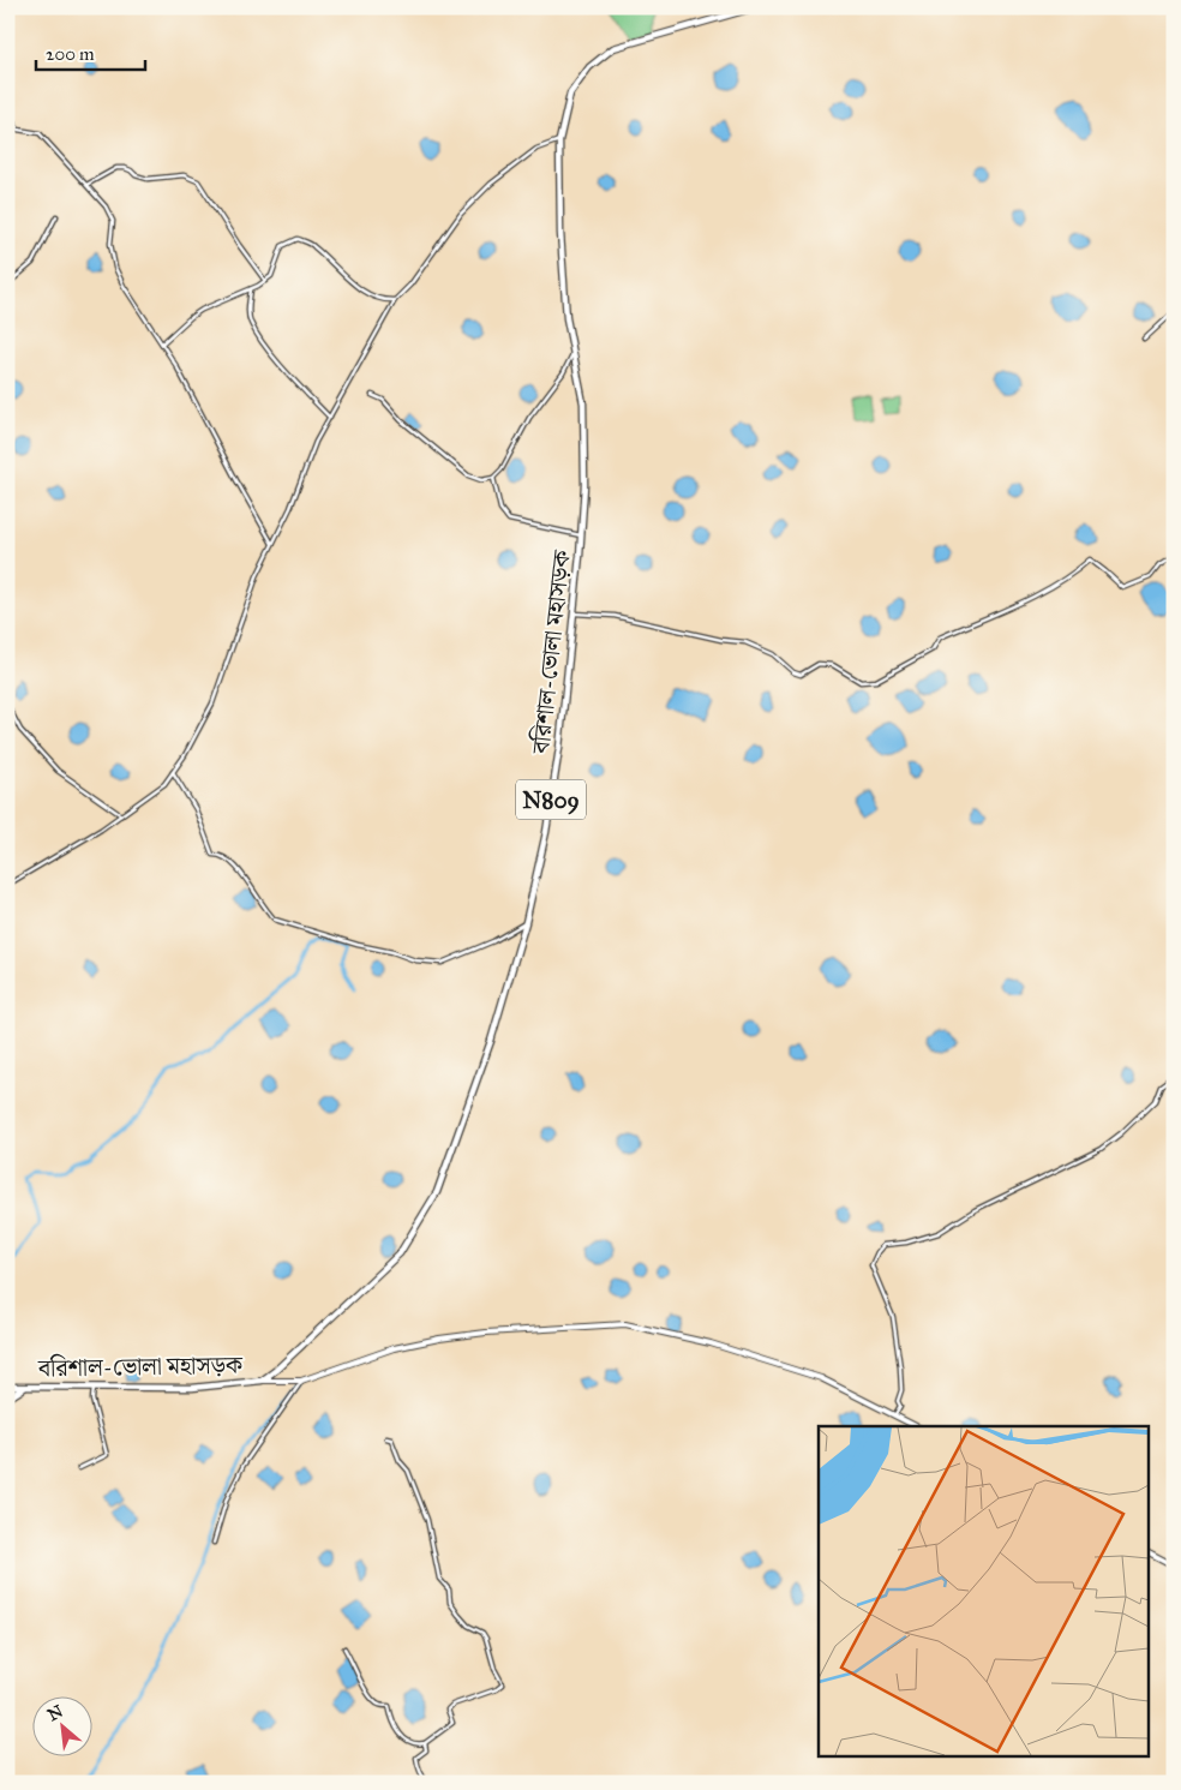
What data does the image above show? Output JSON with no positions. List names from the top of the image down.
{
  "streets": {
    "highway": ["বরিশাল-ভোলা মহাসড়ক", "N809"]
  },
  "scale_bar": "200 m",
  "north": "top left"
}
